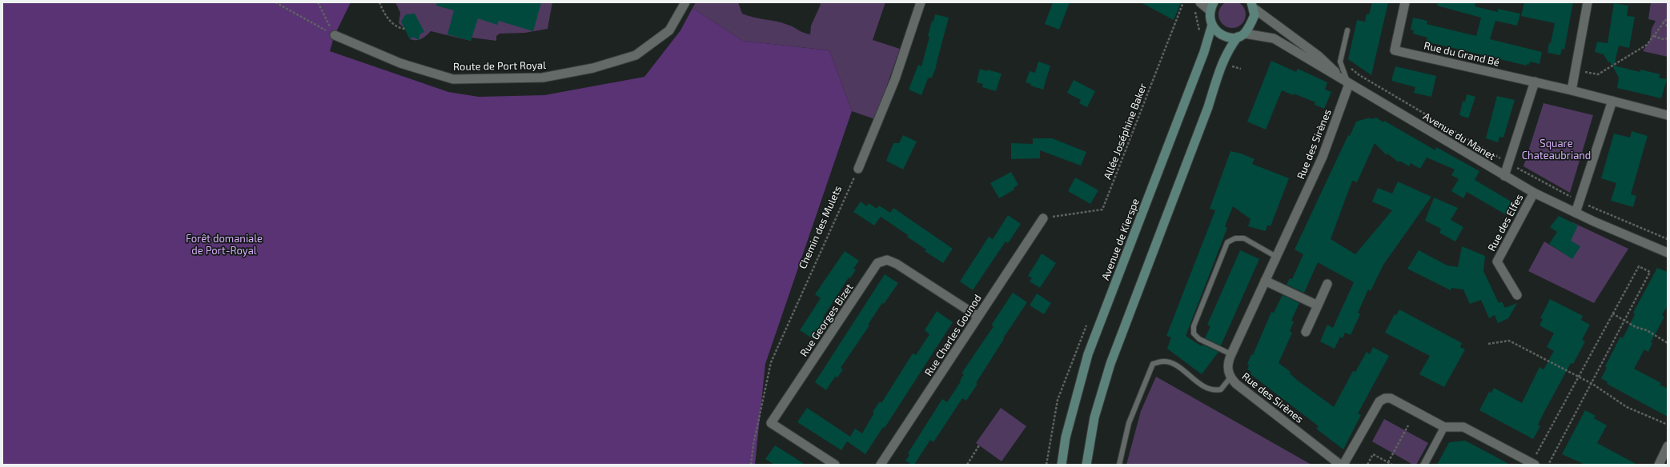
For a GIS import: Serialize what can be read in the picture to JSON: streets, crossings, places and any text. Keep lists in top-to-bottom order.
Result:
{
  "streets": {
    "main road": ["Avenue de Kierspe"],
    "street": [
      "Rue du Grand Bé",
      "Route de Port Royal",
      "Avenue du Manet",
      "Rue des Sirènes",
      "Rue des Elfes",
      "Rue Georges Bizet",
      "Rue Charles Gounod"
    ],
    "path": ["Allée Joséphine Baker", "Chemin des Mulets"]
  },
  "crossings": [
    ["Allée Joséphine Baker", "Rue Charles Gounod"],
    ["Avenue du Manet", "Rue des Sirènes"],
    ["Avenue du Manet", "Rue des Elfes"],
    ["Rue Georges Bizet", "Rue Charles Gounod"]
  ],
  "parks": ["Square Chateaubriand", "Forêt domaniale de Port-Royal"]
}
